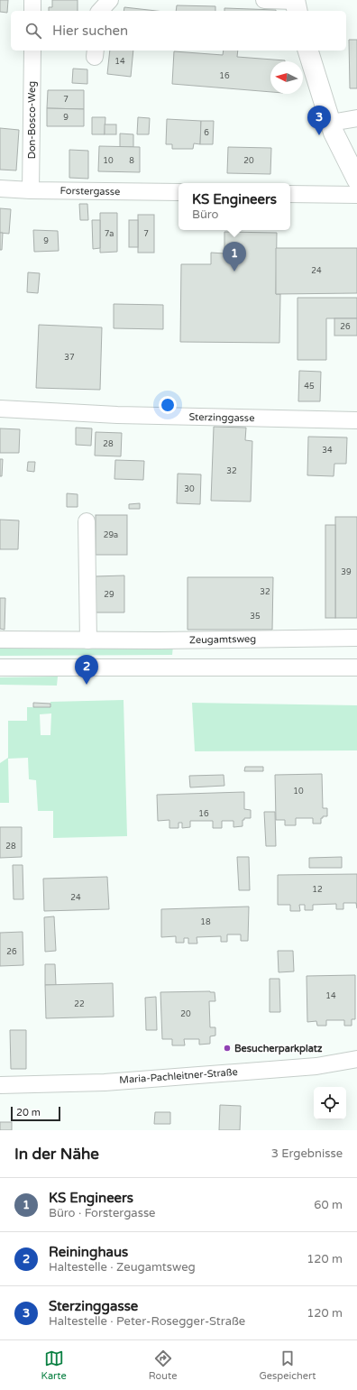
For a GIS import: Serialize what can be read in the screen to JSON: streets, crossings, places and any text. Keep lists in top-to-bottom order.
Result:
{
  "streets": {
    "street": [
      "Don-Bosco-Weg",
      "Forstergasse",
      "Sterzinggasse",
      "Zeugamtsweg",
      "Maria-Pachleitner-Straße"
    ]
  },
  "crossings": [
    ["Don-Bosco-Weg", "Forstergasse"]
  ],
  "places": ["Besucherparkplatz"],
  "house_numbers": [
    "14",
    "16",
    "7",
    "9",
    "6",
    "10",
    "8",
    "20",
    "7a",
    "7",
    "9",
    "24",
    "26",
    "37",
    "45",
    "28",
    "34",
    "32",
    "30",
    "29a",
    "39",
    "32",
    "29",
    "35",
    "10",
    "16",
    "28",
    "12",
    "24",
    "18",
    "26",
    "14",
    "22",
    "20"
  ],
  "scale_bar": "20 m",
  "north": "left",
  "page": {
    "search": "Hier suchen",
    "pins": ["3", "1", "2"],
    "popup": ["KS Engineers", "Büro"],
    "scale": "20 m",
    "heading": ["In der Nähe", "3 Ergebnisse"],
    "list": [
      {
        "mark": "1",
        "name": "KS Engineers",
        "note": "Büro · Forstergasse",
        "value": "60 m"
      },
      {
        "mark": "2",
        "name": "Reininghaus",
        "note": "Haltestelle · Zeugamtsweg",
        "value": "120 m"
      },
      {
        "mark": "3",
        "name": "Sterzinggasse",
        "note": "Haltestelle · Peter-Rosegger-Straße",
        "value": "120 m"
      }
    ],
    "nav": ["Karte", "Route", "Gespeichert"]
  }
}
